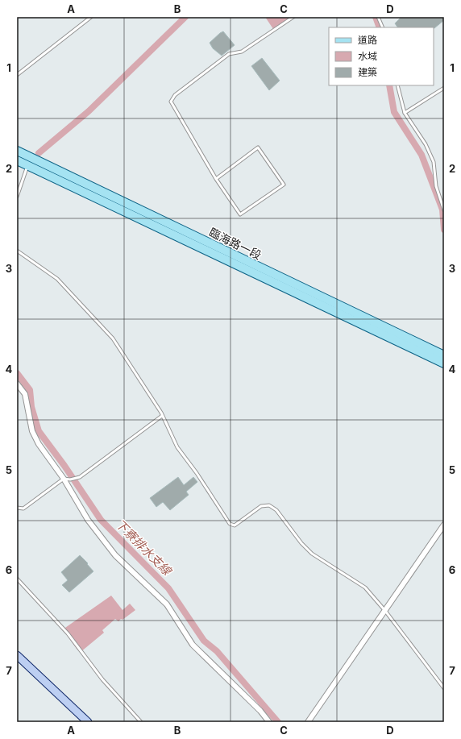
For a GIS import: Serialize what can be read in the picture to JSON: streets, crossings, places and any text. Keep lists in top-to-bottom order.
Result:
{
  "streets": {
    "main road": ["臨海路一段"]
  },
  "water": ["下寮排水支線"],
  "legend": ["道路", "水域", "建築"],
  "grid": {
    "columns": [
      "A",
      "B",
      "C",
      "D"
    ],
    "rows": [
      "1",
      "2",
      "3",
      "4",
      "5",
      "6",
      "7"
    ]
  }
}
